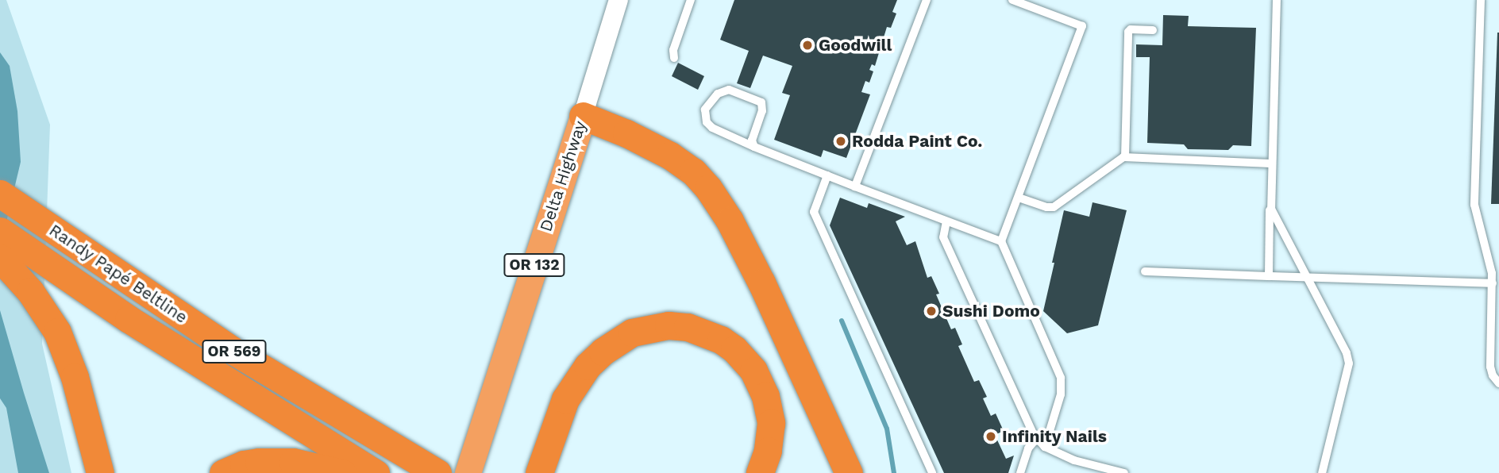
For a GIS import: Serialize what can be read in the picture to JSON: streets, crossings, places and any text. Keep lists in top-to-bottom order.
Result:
{
  "streets": {
    "highway": [
      "Delta Highway",
      "OR 132",
      "Randy Papé Beltline",
      "OR 569"
    ]
  },
  "places": [
    "Goodwill",
    "Rodda Paint Co.",
    "Sushi Domo",
    "Infinity Nails"
  ]
}
